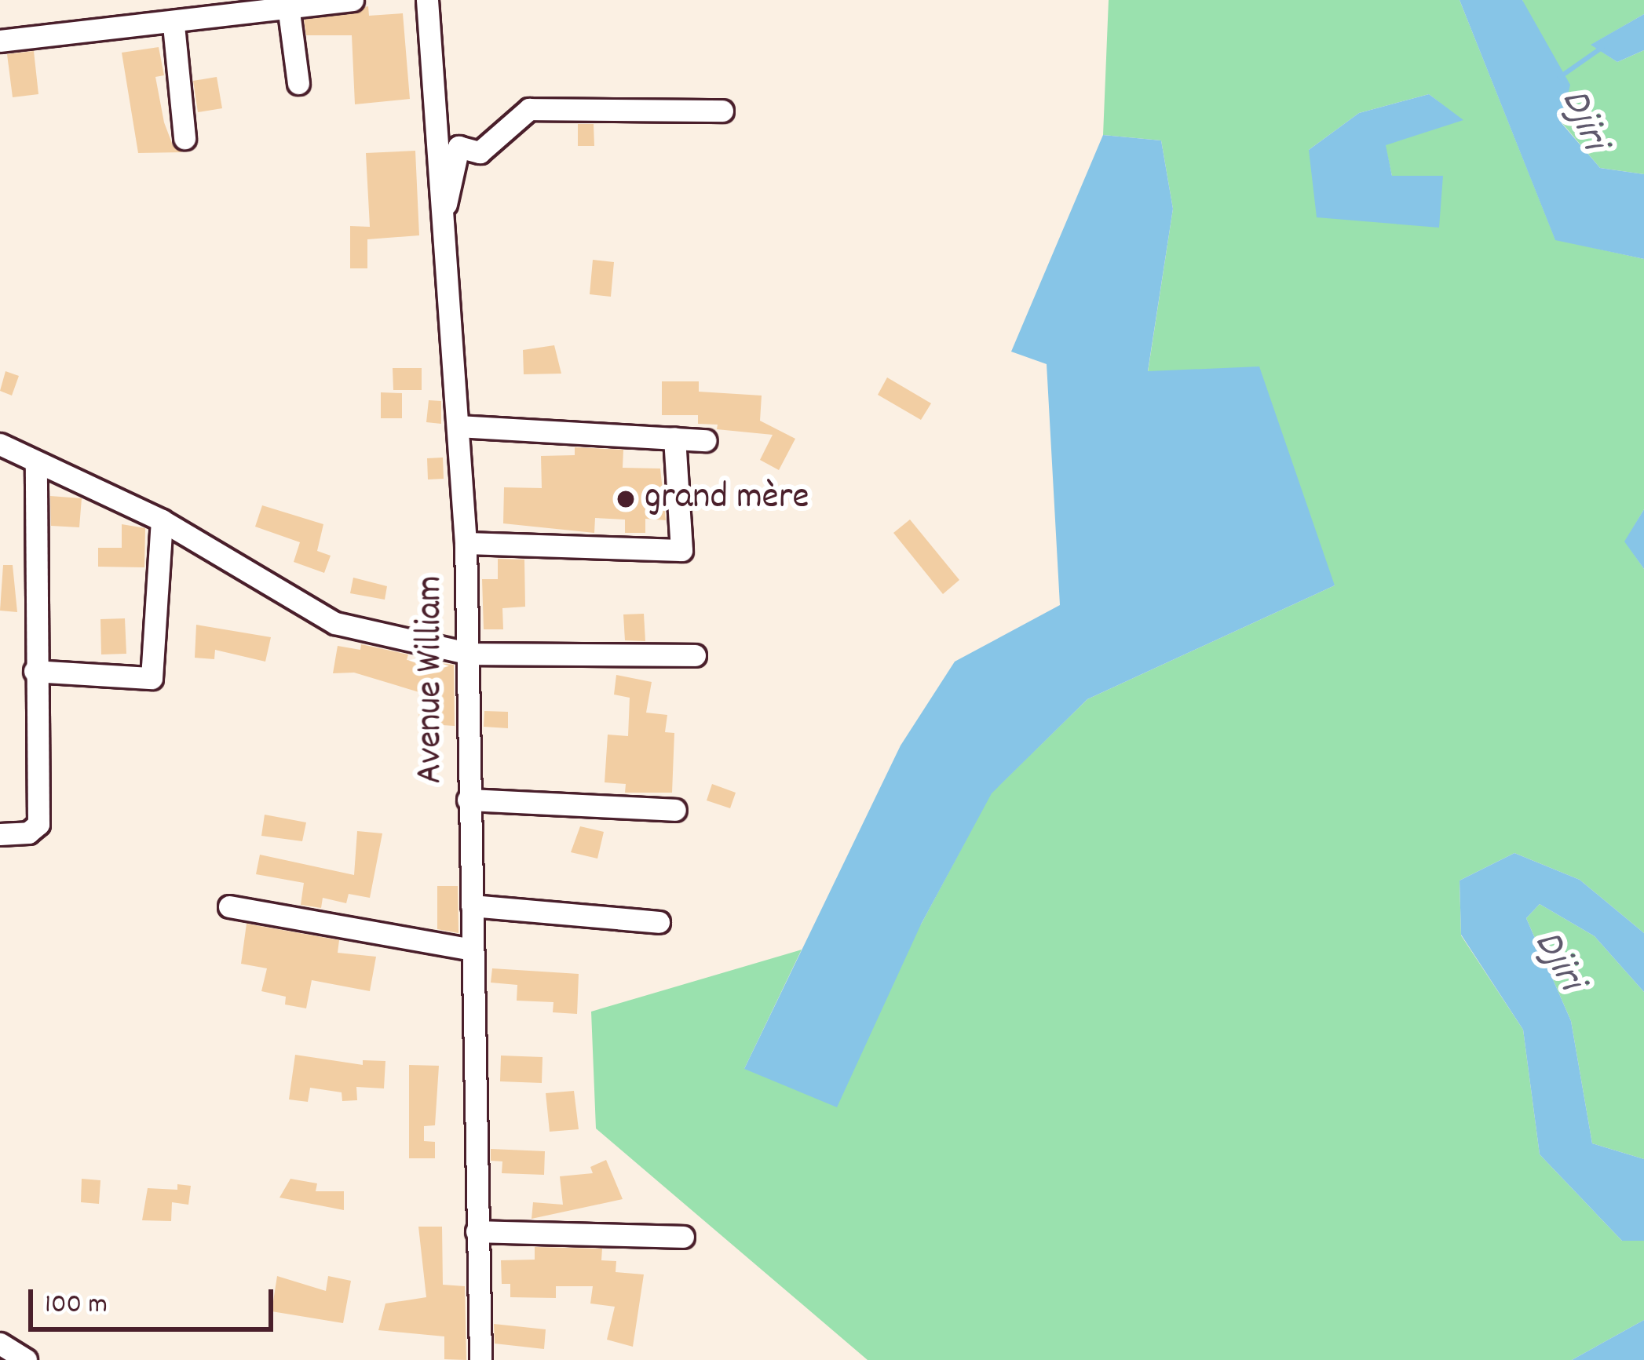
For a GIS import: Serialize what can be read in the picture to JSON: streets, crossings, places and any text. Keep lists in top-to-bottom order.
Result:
{
  "streets": {
    "street": ["Avenue William"]
  },
  "water": ["Djiri"],
  "places": ["grand mère"],
  "scale_bar": "100 m"
}
